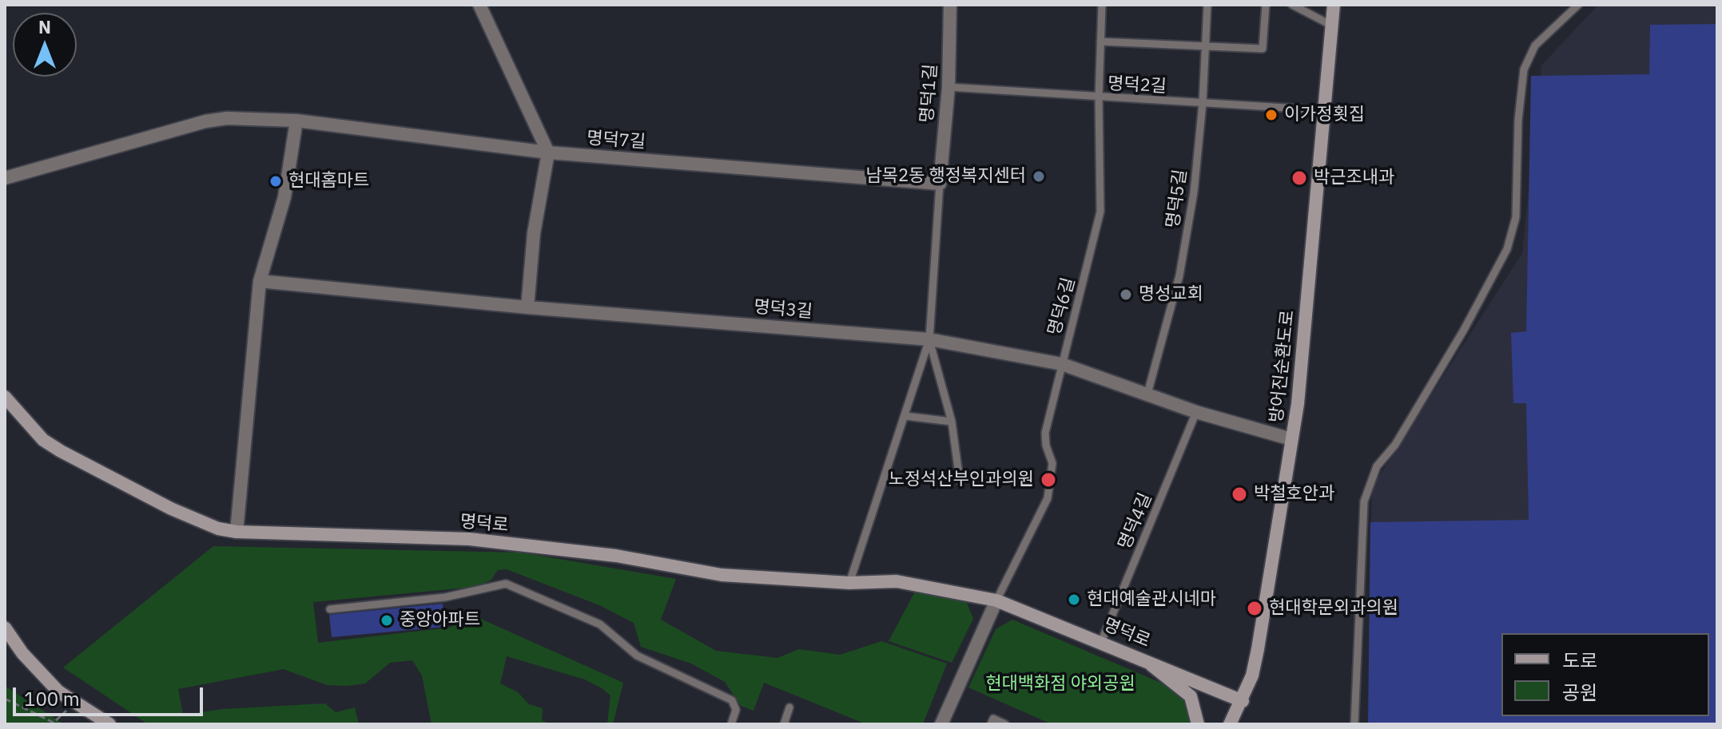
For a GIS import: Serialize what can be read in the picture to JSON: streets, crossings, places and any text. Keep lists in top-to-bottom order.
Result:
{
  "streets": {
    "street": [
      "명덕1길",
      "명덕7길",
      "명덕3길",
      "방어진순환도로",
      "명덕로"
    ],
    "lane": [
      "명덕2길",
      "명덕5길",
      "명덕6길",
      "명덕4길"
    ]
  },
  "crossings": [
    ["명덕2길", "명덕1길"],
    ["명덕2길", "명덕5길"],
    ["명덕2길", "명덕6길"],
    ["명덕2길", "방어진순환도로"],
    ["명덕1길", "명덕7길"],
    ["명덕5길", "명덕3길"],
    ["명덕6길", "명덕3길"],
    ["명덕6길", "명덕로"],
    ["명덕3길", "방어진순환도로"],
    ["명덕3길", "명덕4길"],
    ["방어진순환도로", "명덕로"],
    ["명덕4길", "명덕로"]
  ],
  "parks": ["현대백화점 야외공원"],
  "places": [
    "이가정횟집",
    "남목2동 행정복지센터",
    "박근조내과",
    "현대홈마트",
    "명성교회",
    "노정석산부인과의원",
    "박철호안과",
    "현대예술관시네마",
    "현대학문외과의원",
    "중앙아파트"
  ],
  "legend": ["도로", "공원"],
  "scale_bar": "100 m",
  "north": "top"
}
